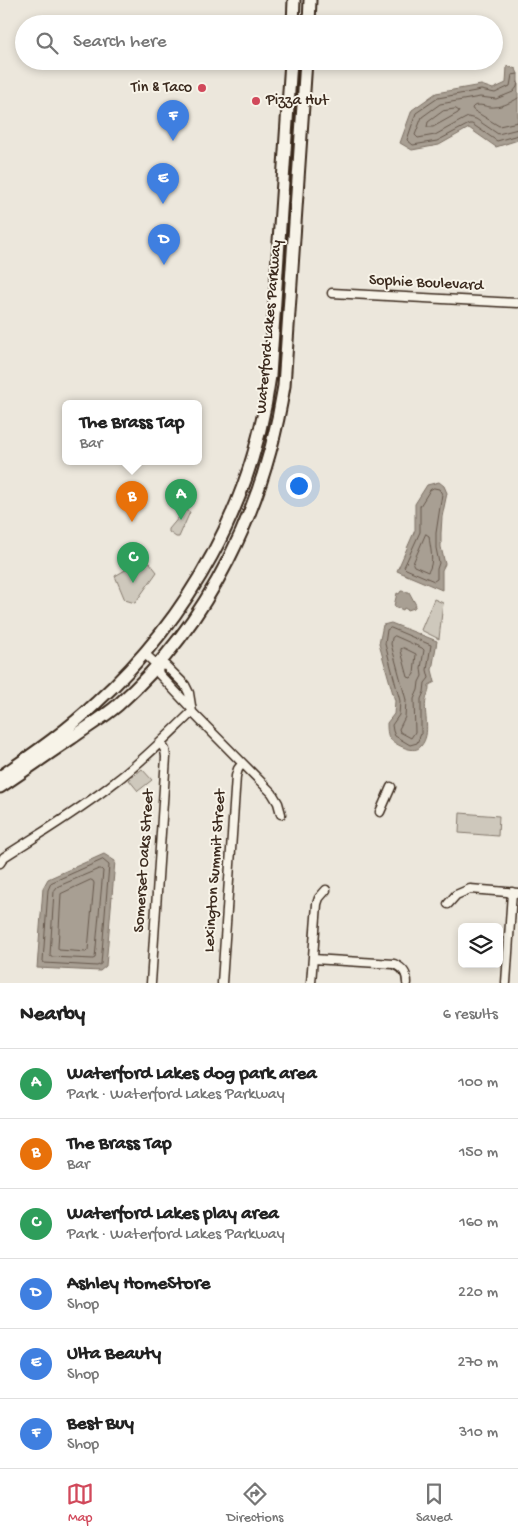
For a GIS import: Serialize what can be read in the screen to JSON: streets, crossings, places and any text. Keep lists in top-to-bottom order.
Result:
{
  "streets": {
    "street": [
      "Sophie Boulevard",
      "Waterford Lakes Parkway",
      "Somerset Oaks Street",
      "Lexington Summit Street"
    ]
  },
  "places": ["Tin & Taco", "Pizza Hut"],
  "page": {
    "search": "Search here",
    "pins": [
      "F",
      "E",
      "D",
      "A",
      "B",
      "C"
    ],
    "popup": ["The Brass Tap", "Bar"],
    "heading": ["Nearby", "6 results"],
    "list": [
      {
        "mark": "A",
        "name": "Waterford Lakes dog park area",
        "note": "Park · Waterford Lakes Parkway",
        "value": "100 m"
      },
      {
        "mark": "B",
        "name": "The Brass Tap",
        "note": "Bar",
        "value": "150 m"
      },
      {
        "mark": "C",
        "name": "Waterford Lakes play area",
        "note": "Park · Waterford Lakes Parkway",
        "value": "160 m"
      },
      {
        "mark": "D",
        "name": "Ashley HomeStore",
        "note": "Shop",
        "value": "220 m"
      },
      {
        "mark": "E",
        "name": "Ulta Beauty",
        "note": "Shop",
        "value": "270 m"
      },
      {
        "mark": "F",
        "name": "Best Buy",
        "note": "Shop",
        "value": "310 m"
      }
    ],
    "nav": ["Map", "Directions", "Saved"]
  }
}
